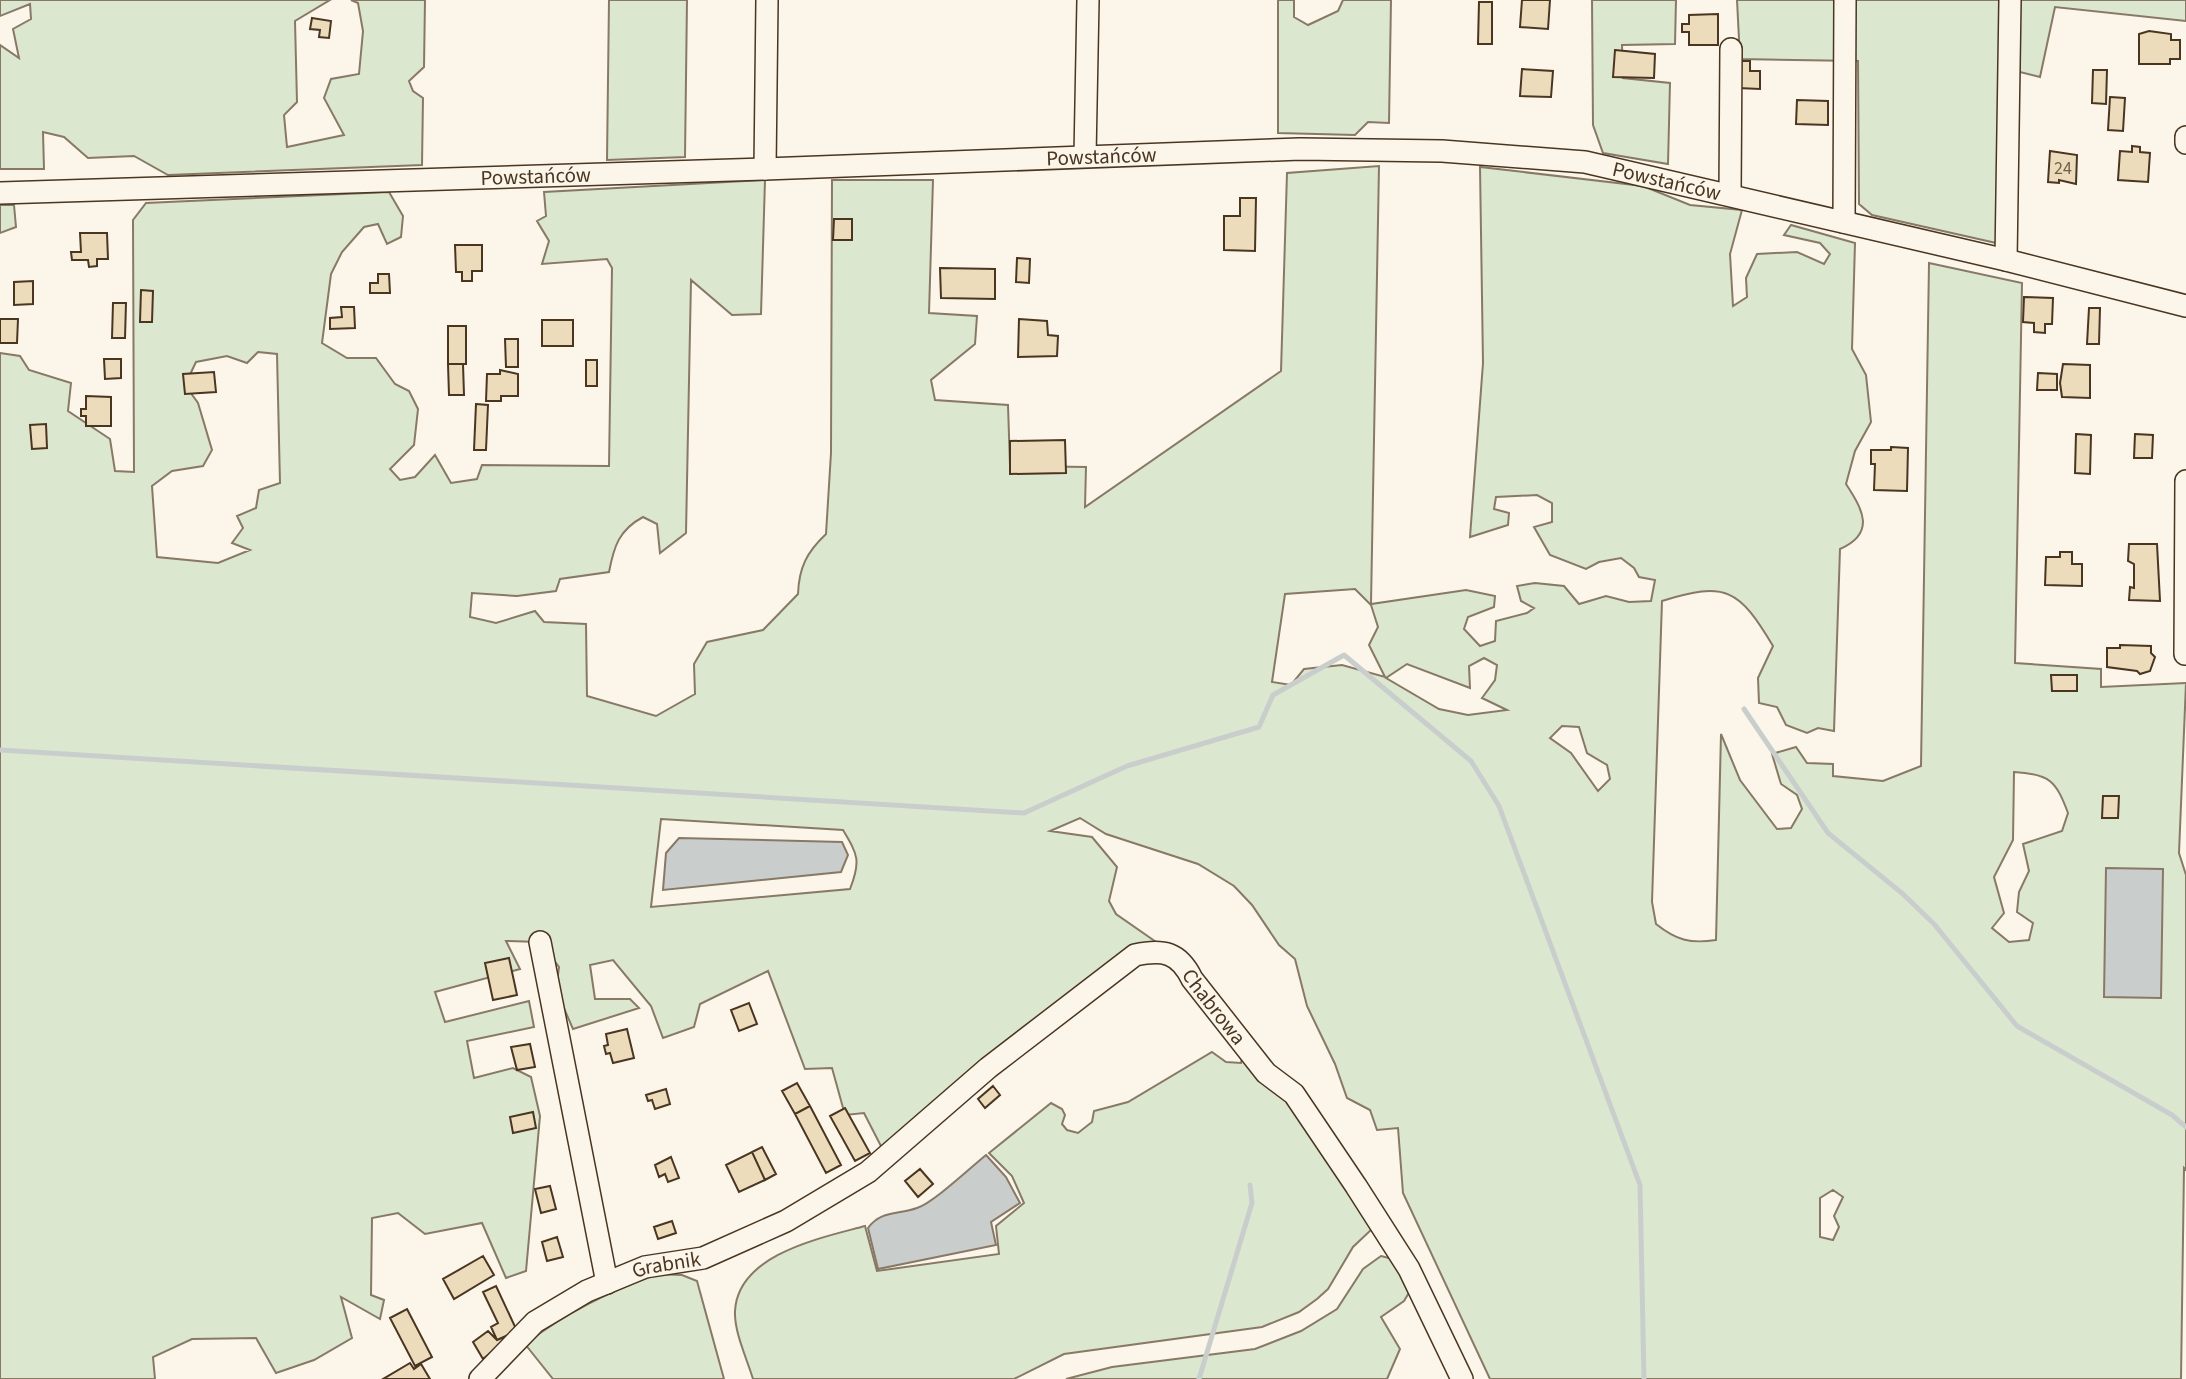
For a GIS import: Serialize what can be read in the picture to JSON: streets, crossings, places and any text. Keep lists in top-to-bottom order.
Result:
{
  "streets": {
    "street": ["Powstańców", "Chabrowa", "Grabnik"]
  },
  "crossings": [
    ["Chabrowa", "Grabnik"]
  ],
  "house_numbers": ["24"]
}
